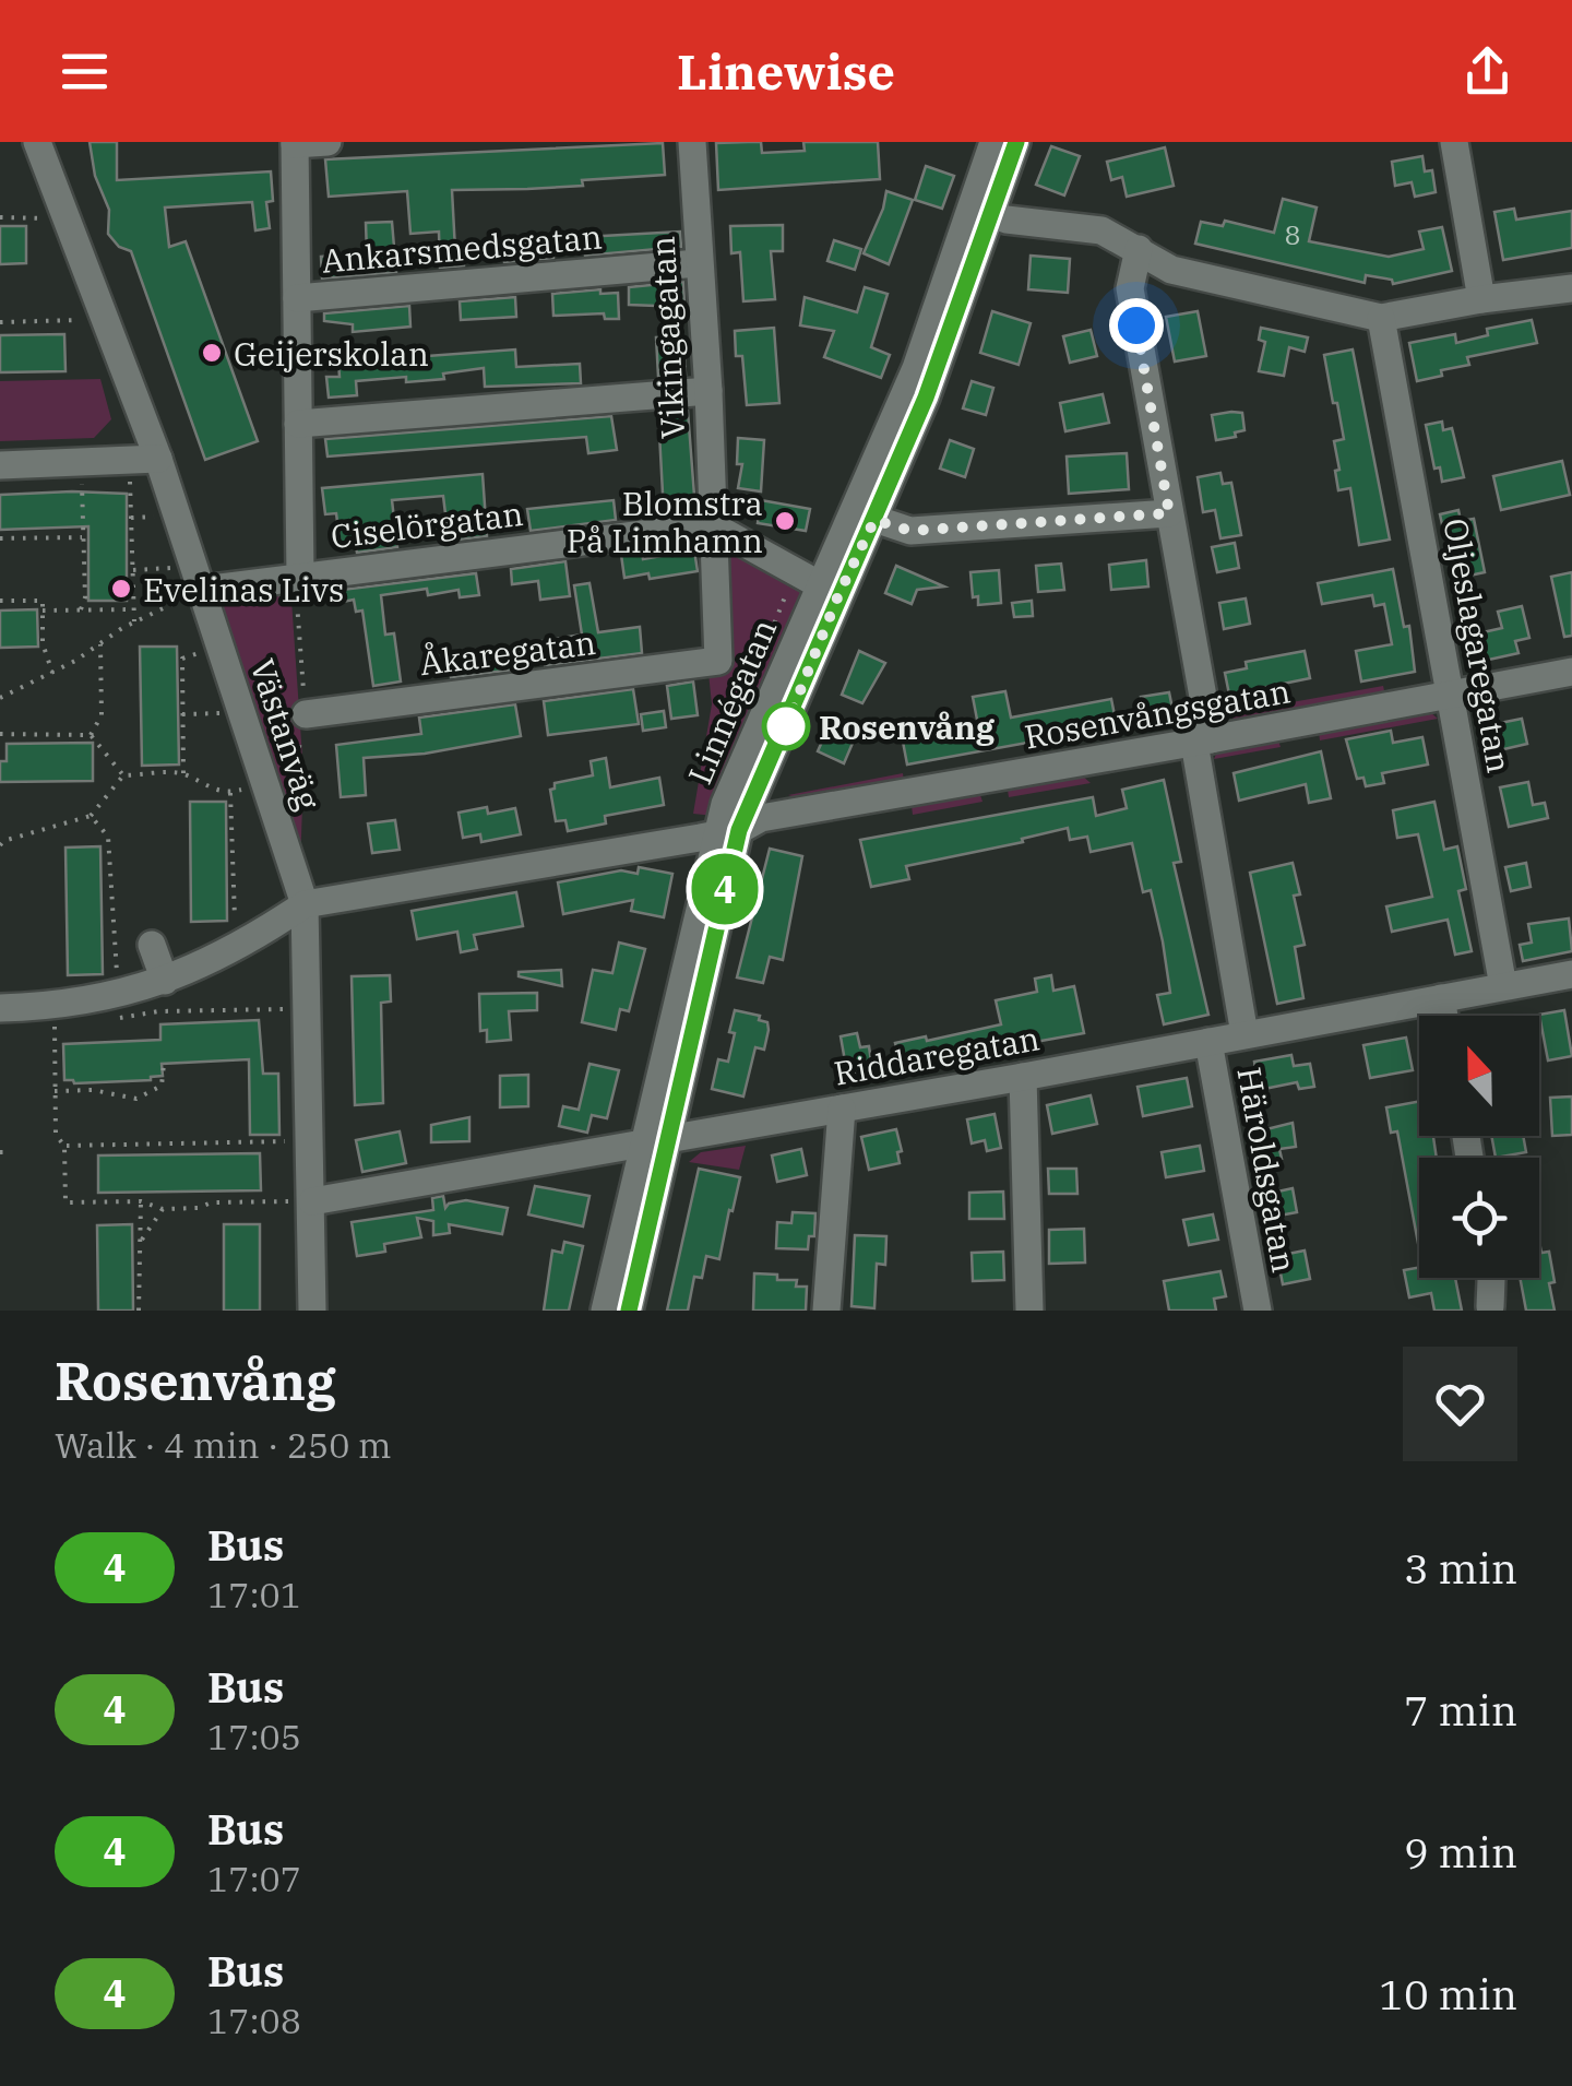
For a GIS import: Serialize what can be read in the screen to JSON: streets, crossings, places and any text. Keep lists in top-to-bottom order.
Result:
{
  "streets": {
    "street": [
      "Ankarsmedsgatan",
      "Vikingagatan",
      "Ciselörgatan",
      "Oljeslagaregatan",
      "Åkaregatan",
      "Linnégatan",
      "Rosenvångsgatan",
      "Västanväg",
      "Riddaregatan",
      "Häroldsgatan"
    ]
  },
  "crossings": [
    ["Ankarsmedsgatan", "Vikingagatan"],
    ["Vikingagatan", "Ciselörgatan"],
    ["Vikingagatan", "Åkaregatan"],
    ["Ciselörgatan", "Västanväg"],
    ["Oljeslagaregatan", "Rosenvångsgatan"],
    ["Oljeslagaregatan", "Riddaregatan"],
    ["Linnégatan", "Rosenvångsgatan"],
    ["Linnégatan", "Riddaregatan"],
    ["Rosenvångsgatan", "Västanväg"],
    ["Västanväg", "Riddaregatan"],
    ["Riddaregatan", "Häroldsgatan"]
  ],
  "places": [
    "Geijerskolan",
    "Blomstra På Limhamn",
    "Evelinas Livs",
    "Rosenvång"
  ],
  "lines": ["bus line 4"],
  "house_numbers": ["8"],
  "north": "top",
  "page": {
    "header": "Linewise",
    "on_map": "4",
    "heading": ["Rosenvång", "Walk · 4 min · 250 m"],
    "list": [
      {
        "mark": "4",
        "name": "Bus",
        "note": "17:01",
        "value": "3 min"
      },
      {
        "mark": "4",
        "name": "Bus",
        "note": "17:05",
        "value": "7 min"
      },
      {
        "mark": "4",
        "name": "Bus",
        "note": "17:07",
        "value": "9 min"
      },
      {
        "mark": "4",
        "name": "Bus",
        "note": "17:08",
        "value": "10 min"
      }
    ]
  }
}
